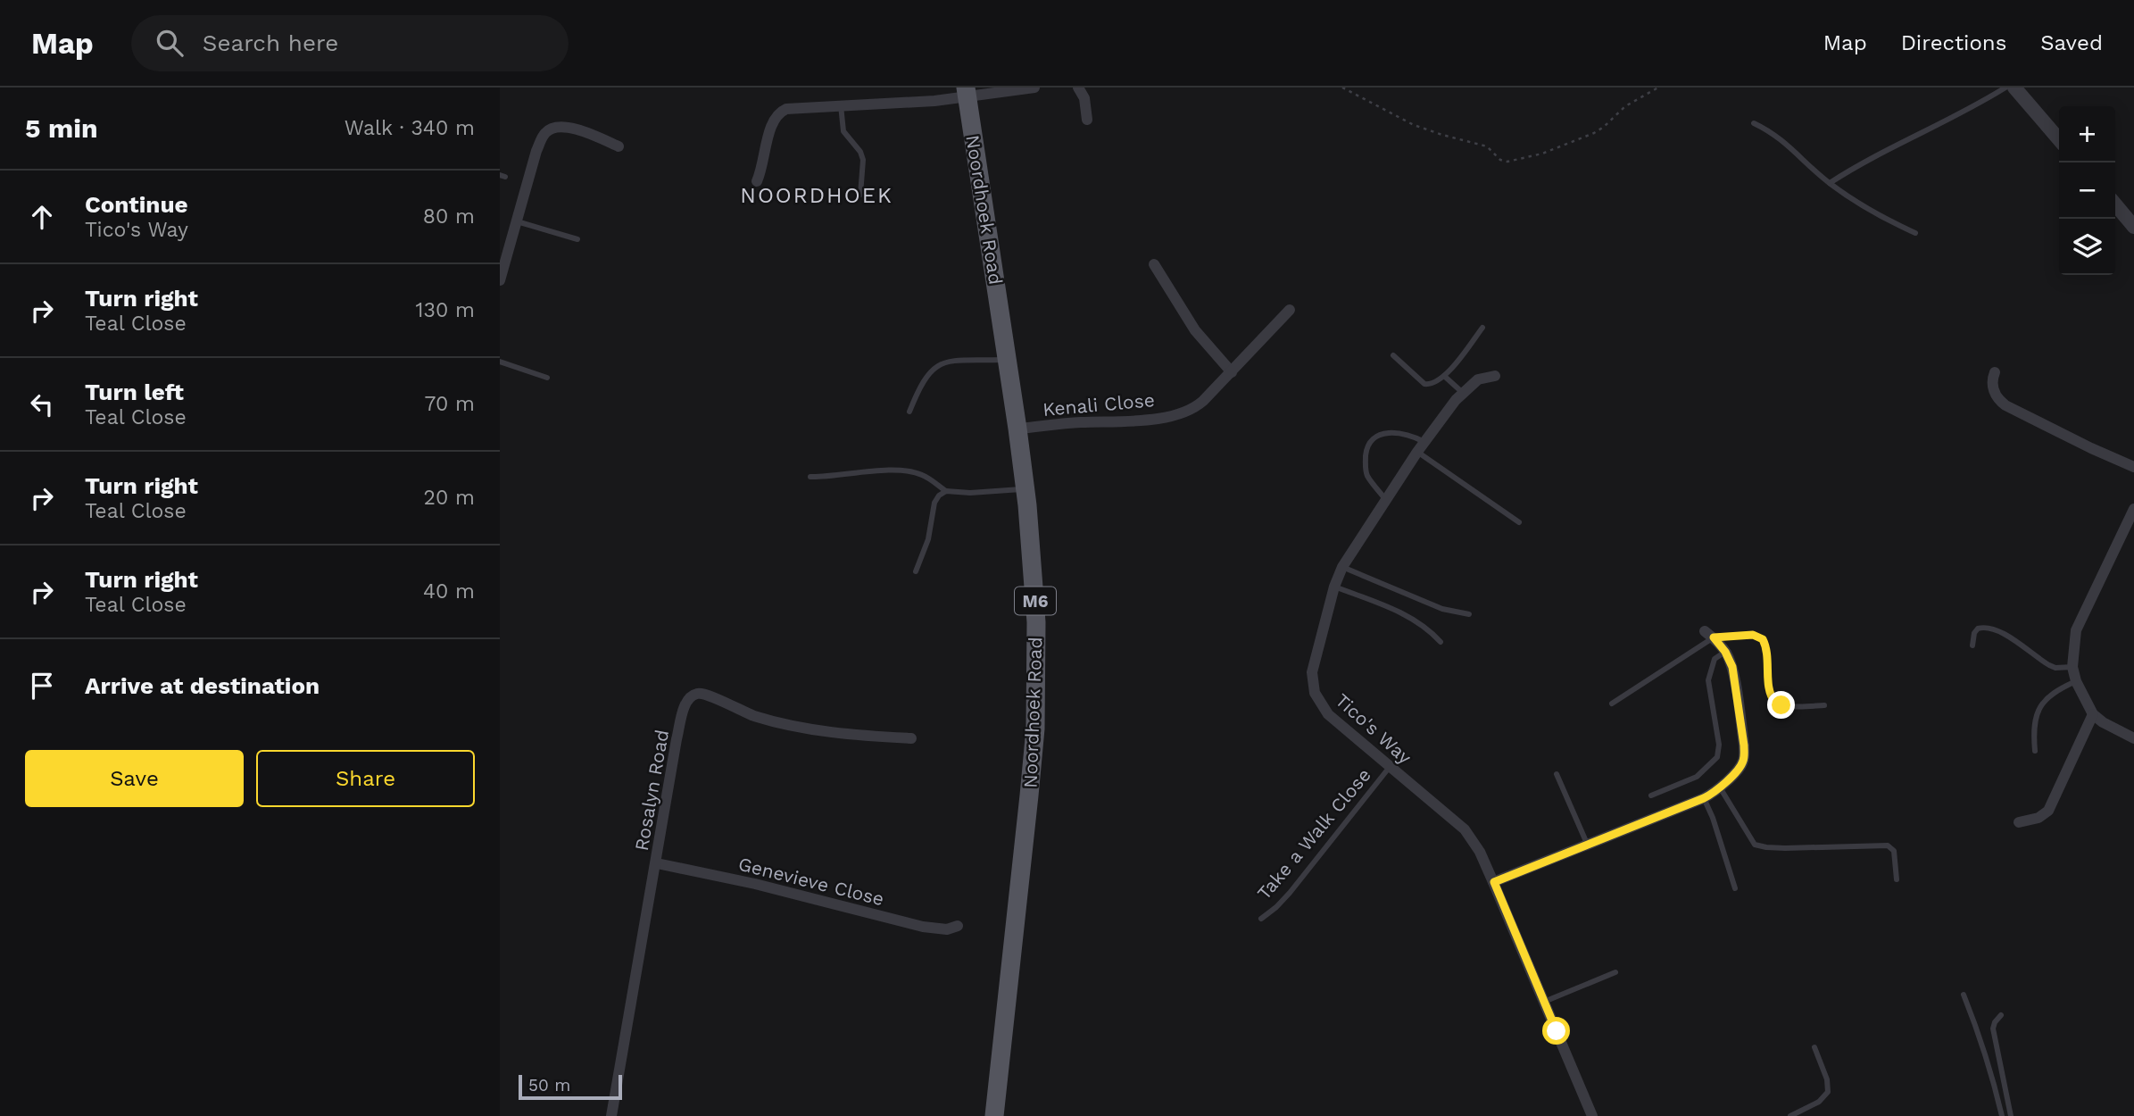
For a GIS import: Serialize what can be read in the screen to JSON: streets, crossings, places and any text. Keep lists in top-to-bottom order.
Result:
{
  "streets": {
    "main road": ["Noordhoek Road", "M6"],
    "street": [
      "Kenali Close",
      "Tico's Way",
      "Rosalyn Road",
      "Genevieve Close"
    ],
    "lane": ["Take a Walk Close"]
  },
  "crossings": [
    ["Noordhoek Road", "Kenali Close"],
    ["Tico's Way", "Take a Walk Close"],
    ["Rosalyn Road", "Genevieve Close"]
  ],
  "districts": ["NOORDHOEK"],
  "scale_bar": "50 m",
  "page": {
    "header": "Map",
    "search": "Search here",
    "nav": ["Map", "Directions", "Saved"],
    "heading": ["5 min", "Walk · 340 m"],
    "map_buttons": ["+", "−"],
    "list": [
      ["Continue", "Tico's Way", "80 m"],
      ["Turn right", "Teal Close", "130 m"],
      ["Turn left", "Teal Close", "70 m"],
      ["Turn right", "Teal Close", "20 m"],
      ["Turn right", "Teal Close", "40 m"],
      "Arrive at destination"
    ],
    "buttons": ["Save", "Share"],
    "scale": "50 m"
  }
}
